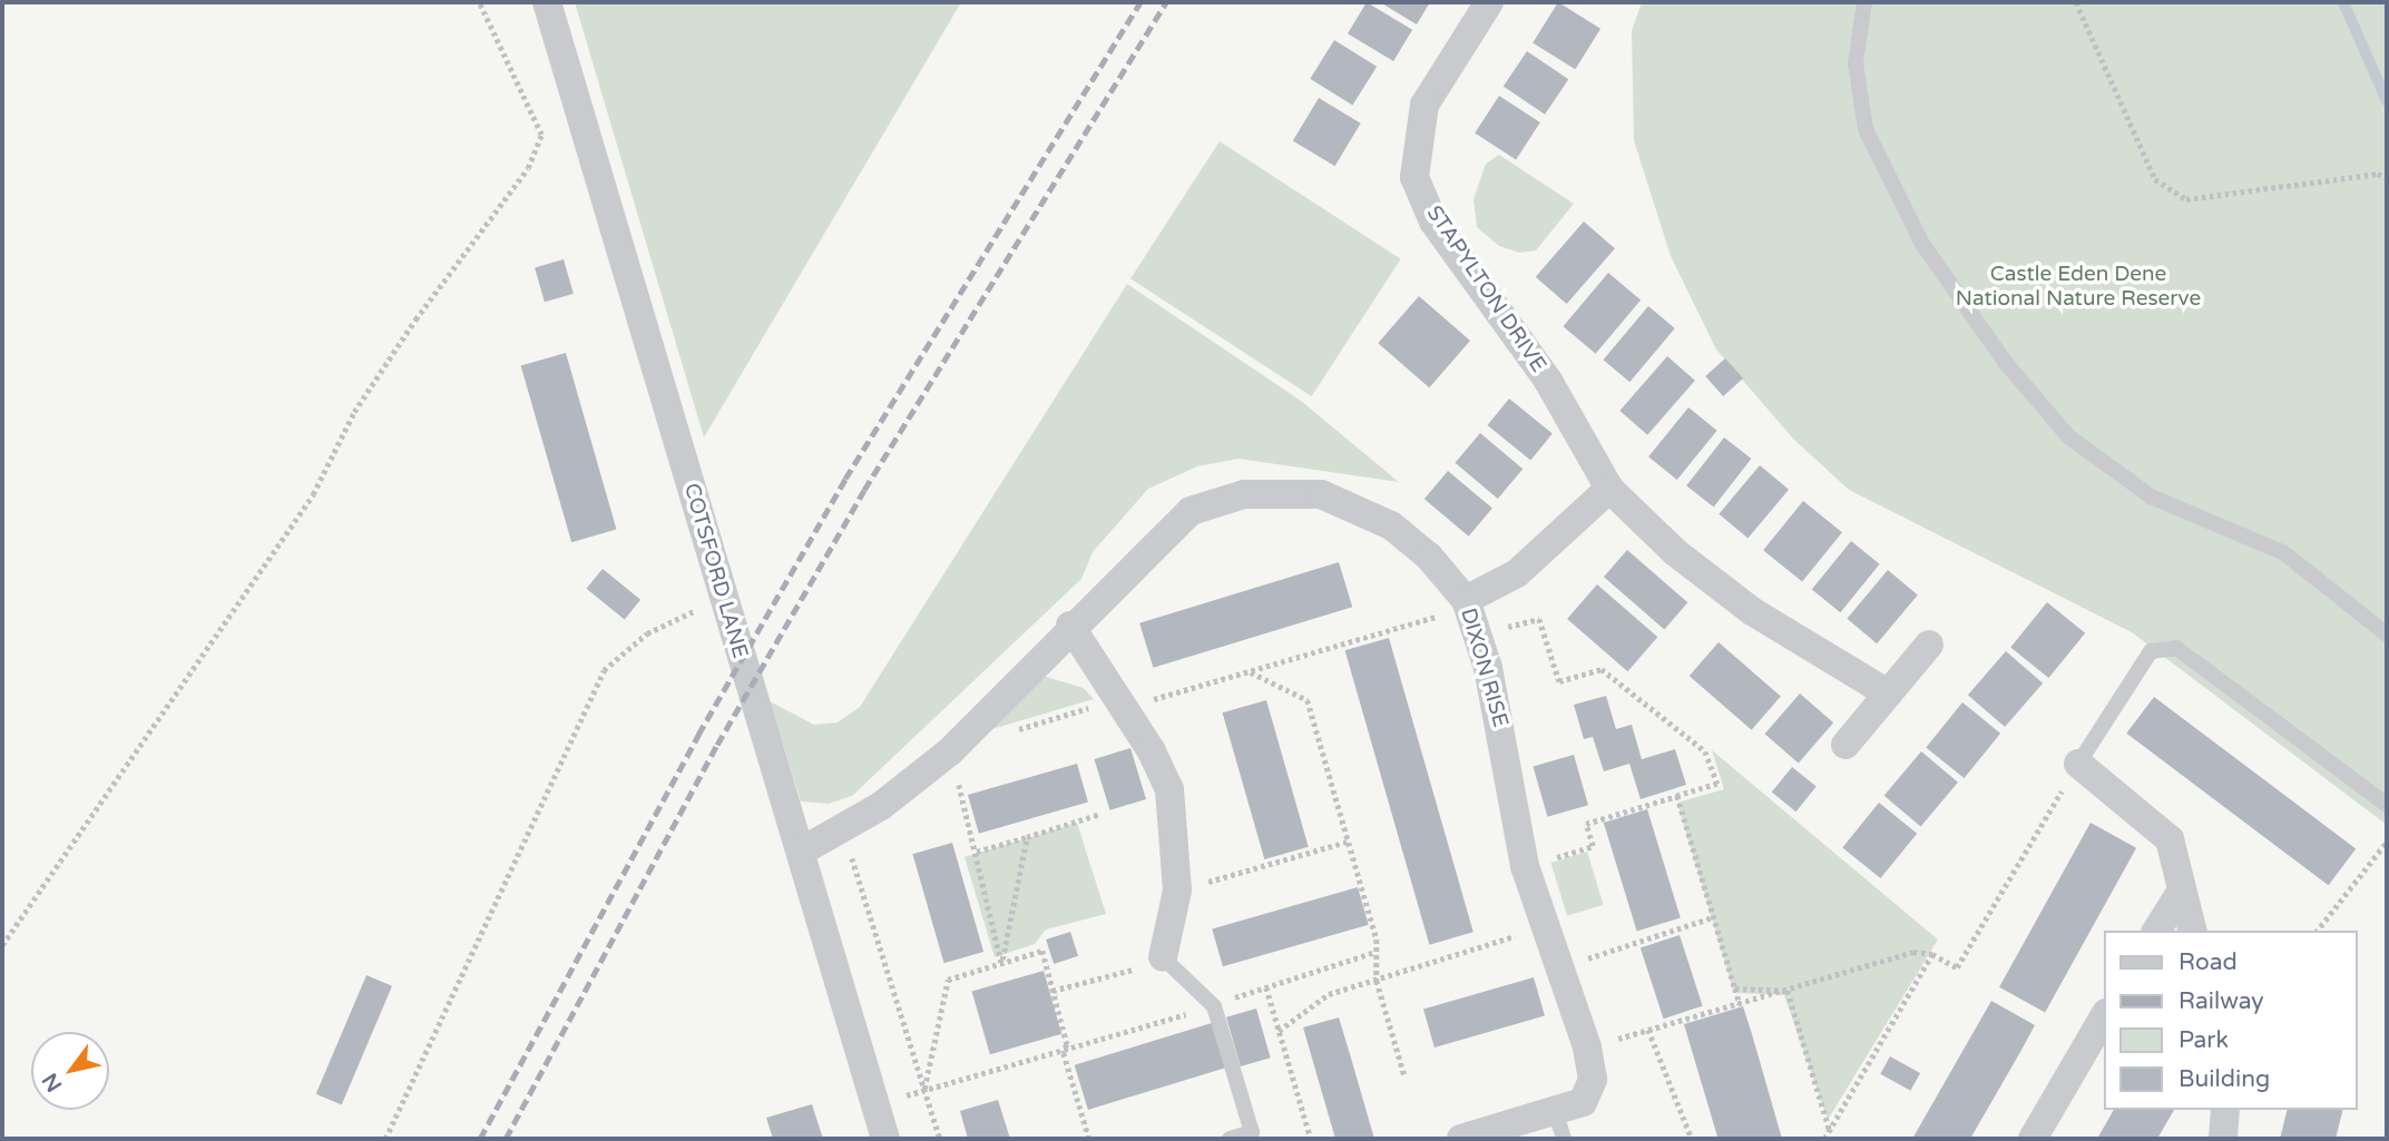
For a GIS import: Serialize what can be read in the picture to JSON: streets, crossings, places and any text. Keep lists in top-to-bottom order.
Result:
{
  "streets": {
    "street": ["STAPYLTON DRIVE", "COTSFORD LANE", "DIXON RISE"]
  },
  "crossings": [
    ["COTSFORD LANE", "DIXON RISE"]
  ],
  "parks": ["Castle Eden Dene National Nature Reserve"],
  "legend": [
    "Road",
    "Railway",
    "Park",
    "Building"
  ],
  "north": "bottom left"
}
